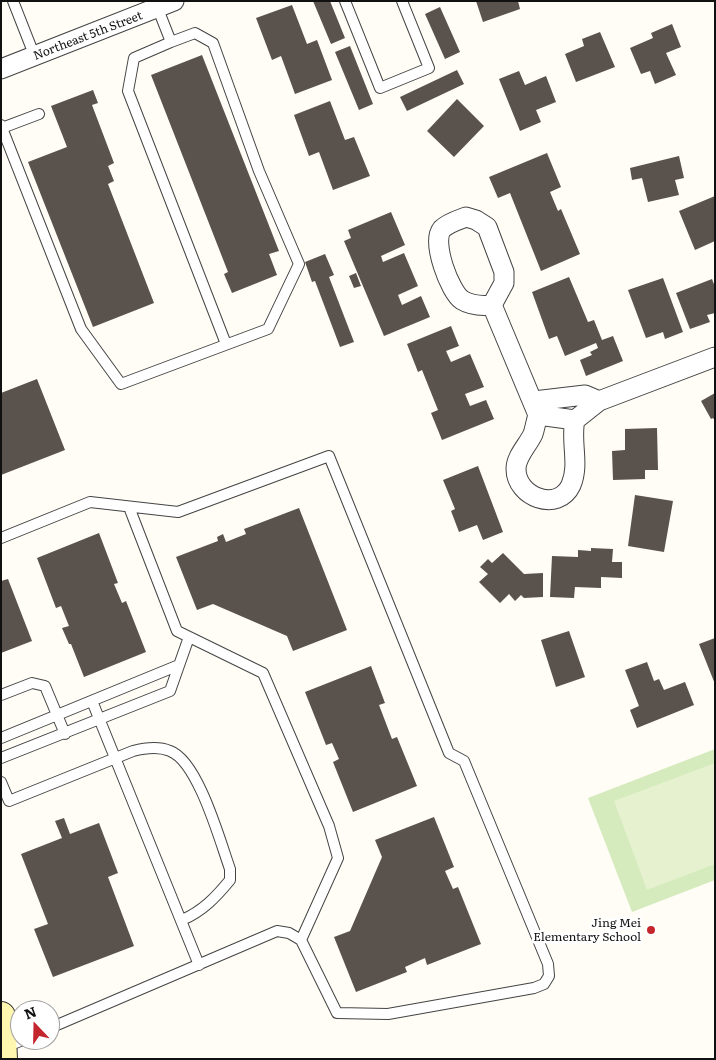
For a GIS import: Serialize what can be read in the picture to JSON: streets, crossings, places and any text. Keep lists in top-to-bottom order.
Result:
{
  "streets": {
    "street": ["Northeast 5th Street"]
  },
  "places": ["Jing Mei Elementary School"],
  "north": "top"
}
